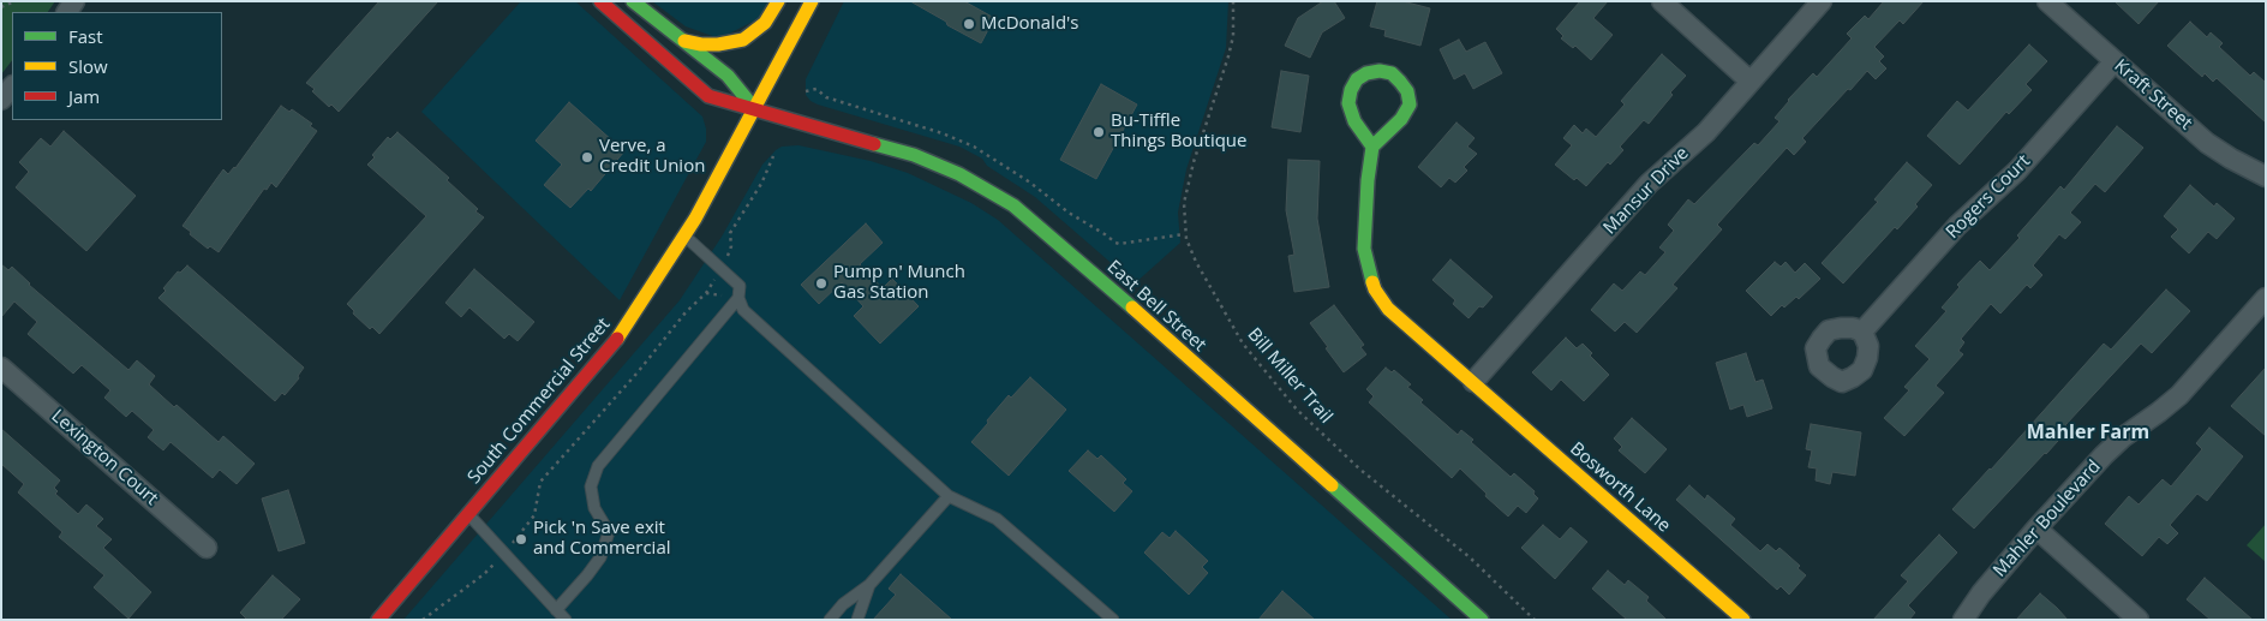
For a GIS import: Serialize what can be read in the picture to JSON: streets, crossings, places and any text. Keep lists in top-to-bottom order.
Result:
{
  "streets": {
    "main road": ["East Bell Street", "South Commercial Street", "Bosworth Lane"],
    "street": [
      "Kraft Street",
      "Mansur Drive",
      "Rogers Court",
      "Lexington Court",
      "Mahler Boulevard"
    ],
    "path": ["Bill Miller Trail"]
  },
  "crossings": [
    ["Kraft Street", "Rogers Court"],
    ["Mansur Drive", "Bosworth Lane"],
    ["East Bell Street", "South Commercial Street"]
  ],
  "districts": ["Mahler Farm"],
  "places": [
    "McDonald's",
    "Bu-Tiffle Things Boutique",
    "Verve, a Credit Union",
    "Pump n' Munch Gas Station",
    "Pick 'n Save exit and Commercial"
  ],
  "legend": ["Fast", "Slow", "Jam"]
}
